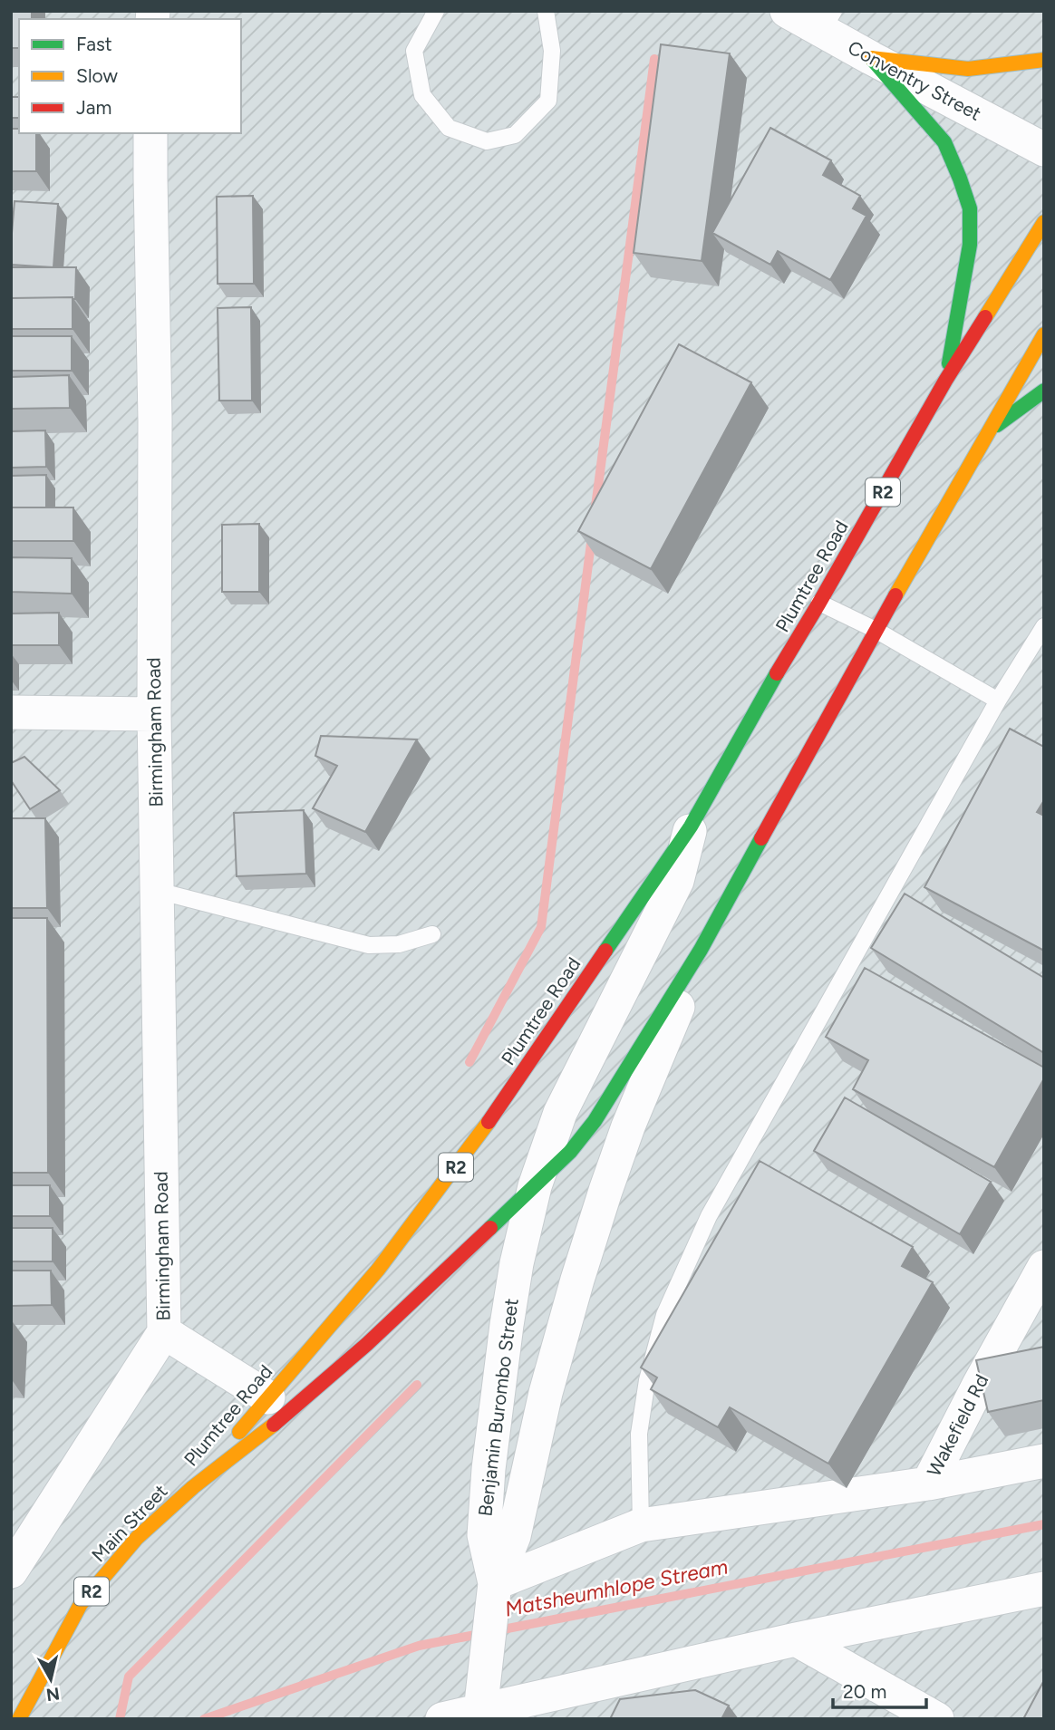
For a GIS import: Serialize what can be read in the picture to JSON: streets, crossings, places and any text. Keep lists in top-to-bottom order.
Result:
{
  "streets": {
    "highway": ["R2", "Plumtree Road", "Main Street"],
    "street": [
      "Conventry Street",
      "Birmingham Road",
      "Benjamin Burombo Street",
      "Wakefield Rd"
    ]
  },
  "crossings": [
    ["Plumtree Road", "Benjamin Burombo Street"],
    ["Plumtree Road", "Main Street"]
  ],
  "water": ["Matsheumhlope Stream"],
  "legend": ["Fast", "Slow", "Jam"],
  "scale_bar": "20 m",
  "north": "bottom"
}
